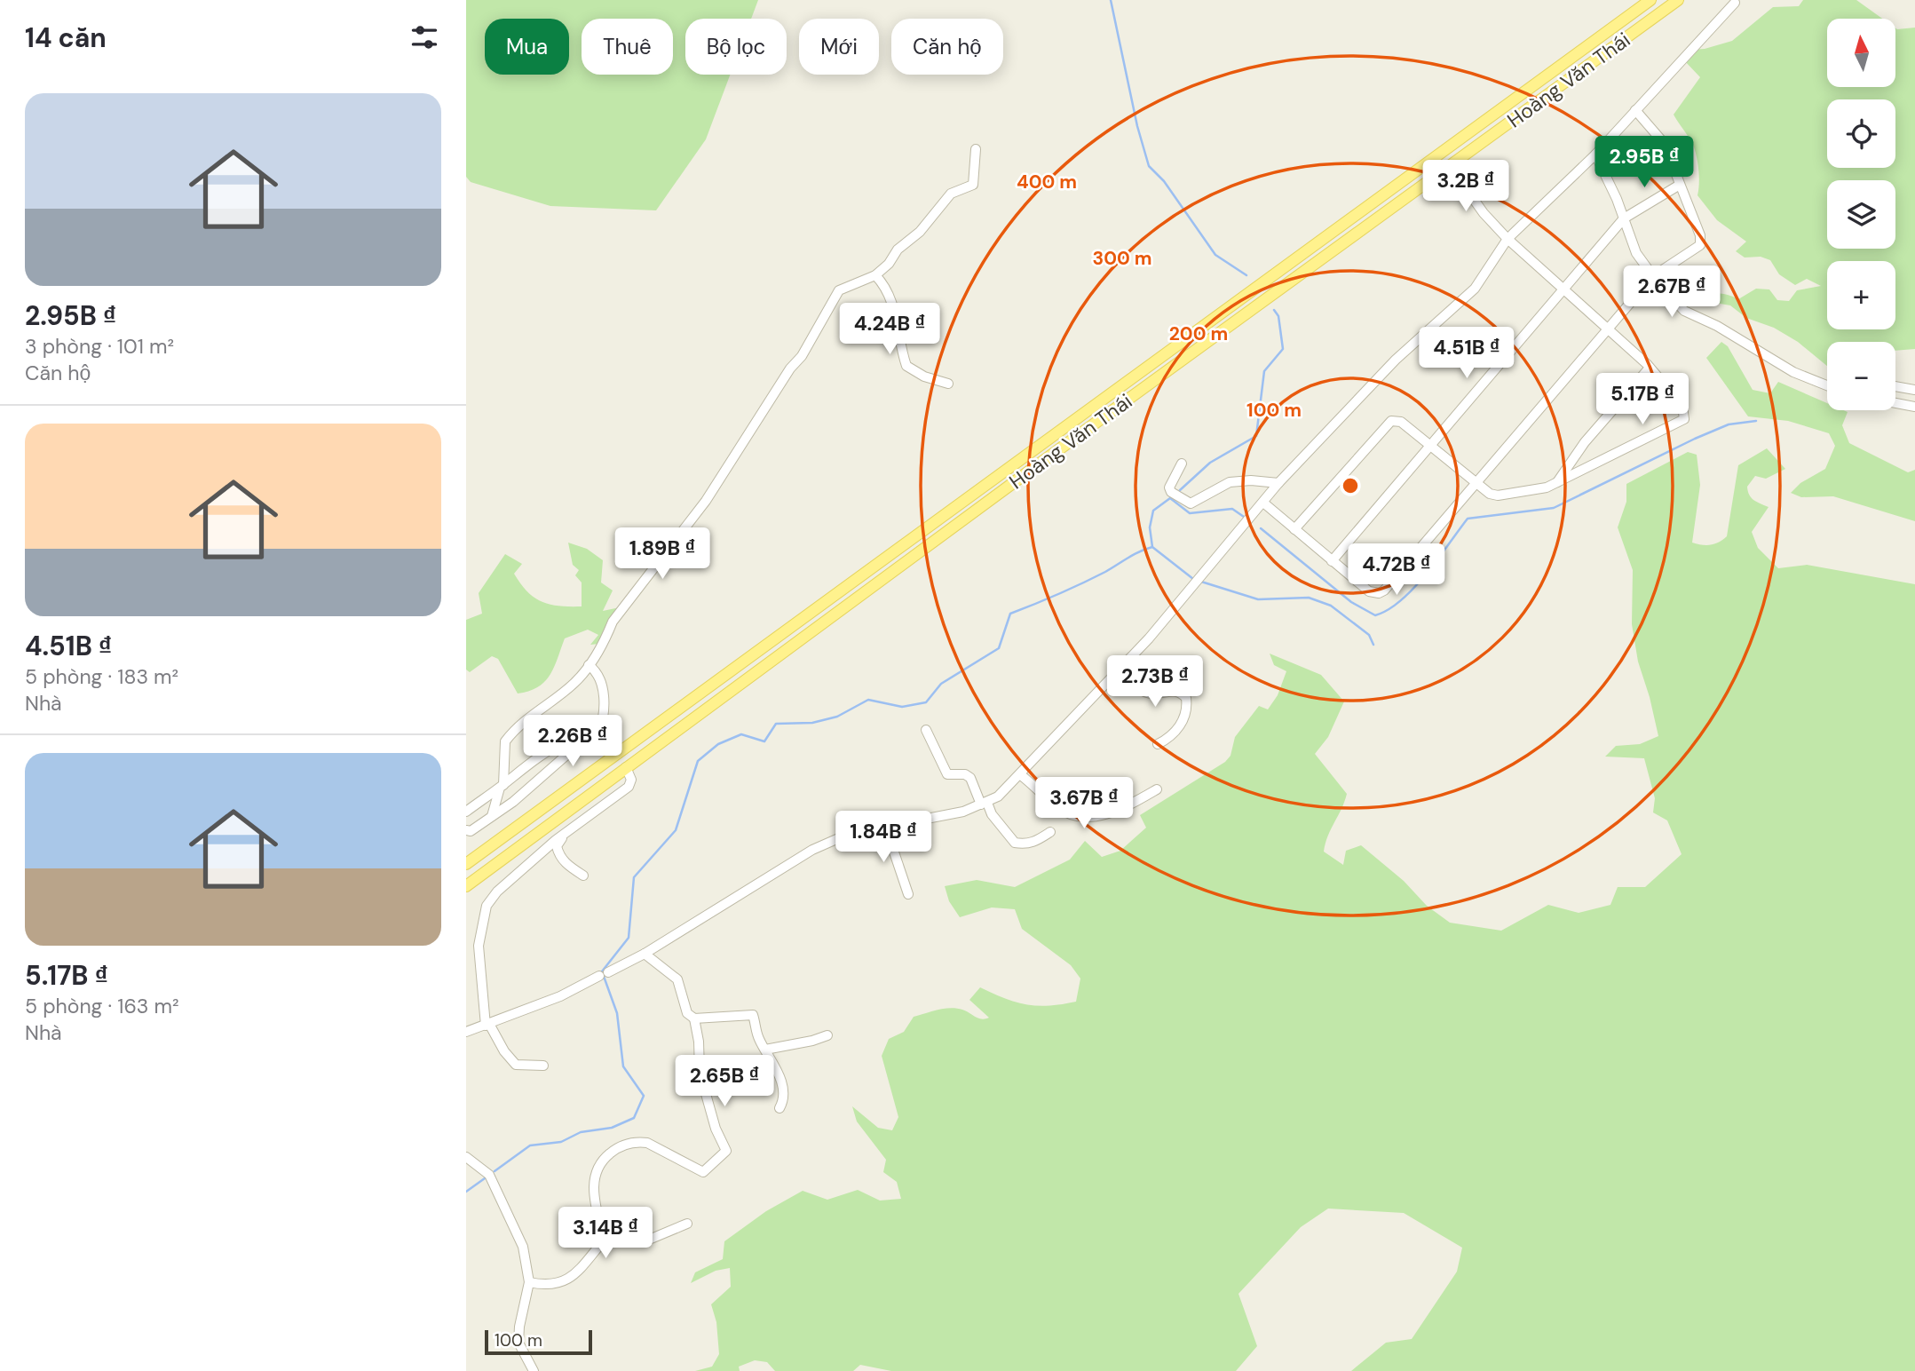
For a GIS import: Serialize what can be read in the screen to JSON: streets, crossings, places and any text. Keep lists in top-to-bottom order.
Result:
{
  "streets": {
    "main road": ["Hoàng Văn Thái"]
  },
  "scale_bar": "100 m",
  "north": "top",
  "page": {
    "heading": "14 căn",
    "map_buttons": ["+", "−"],
    "chip": [
      "Mua",
      "Thuê",
      "Bộ lọc",
      "Mới",
      "Căn hộ"
    ],
    "list": [
      {
        "name": "2.95B ₫",
        "note": "3 phòng · 101 m² · Căn hộ"
      },
      {
        "name": "4.51B ₫",
        "note": "5 phòng · 183 m² · Nhà"
      },
      {
        "name": "5.17B ₫",
        "note": "5 phòng · 163 m² · Nhà"
      }
    ],
    "price": [
      "2.95B ₫",
      "3.2B ₫",
      "2.67B ₫",
      "4.24B ₫",
      "4.51B ₫",
      "5.17B ₫",
      "1.89B ₫",
      "4.72B ₫",
      "2.73B ₫",
      "2.26B ₫",
      "3.67B ₫",
      "1.84B ₫",
      "2.65B ₫",
      "3.14B ₫"
    ],
    "scale": "100 m"
  },
  "rings": [
    "400 m",
    "300 m",
    "200 m",
    "100 m"
  ]
}
